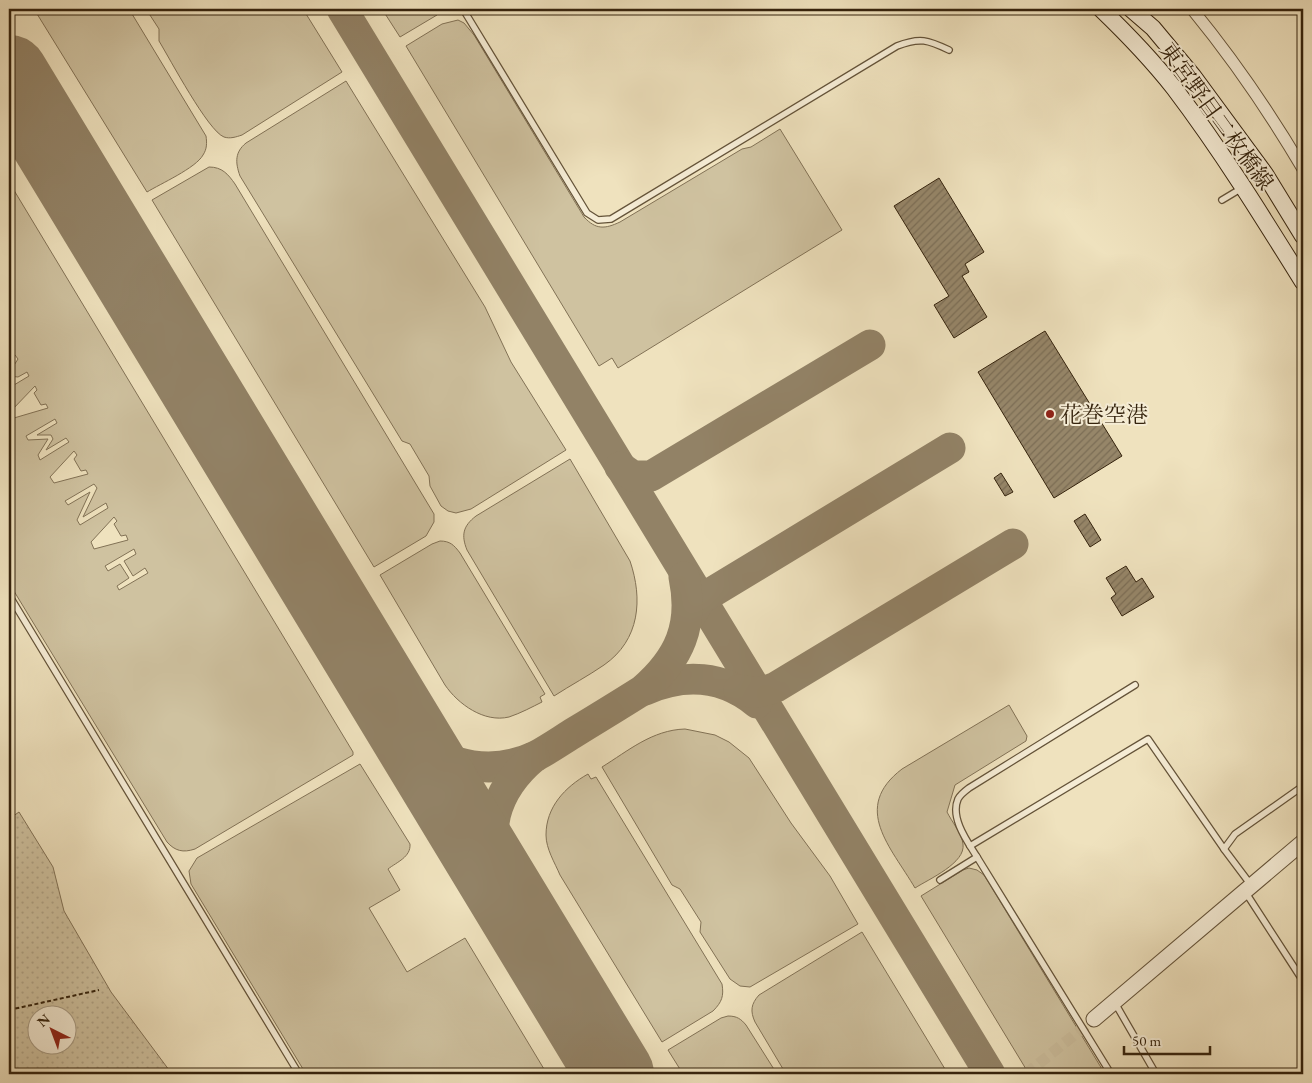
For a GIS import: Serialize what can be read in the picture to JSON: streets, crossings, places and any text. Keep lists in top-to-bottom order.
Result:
{
  "streets": {
    "main road": ["東宮野目二枚橋線"]
  },
  "places": ["花巻空港"],
  "scale_bar": "50 m",
  "north": "top left"
}
